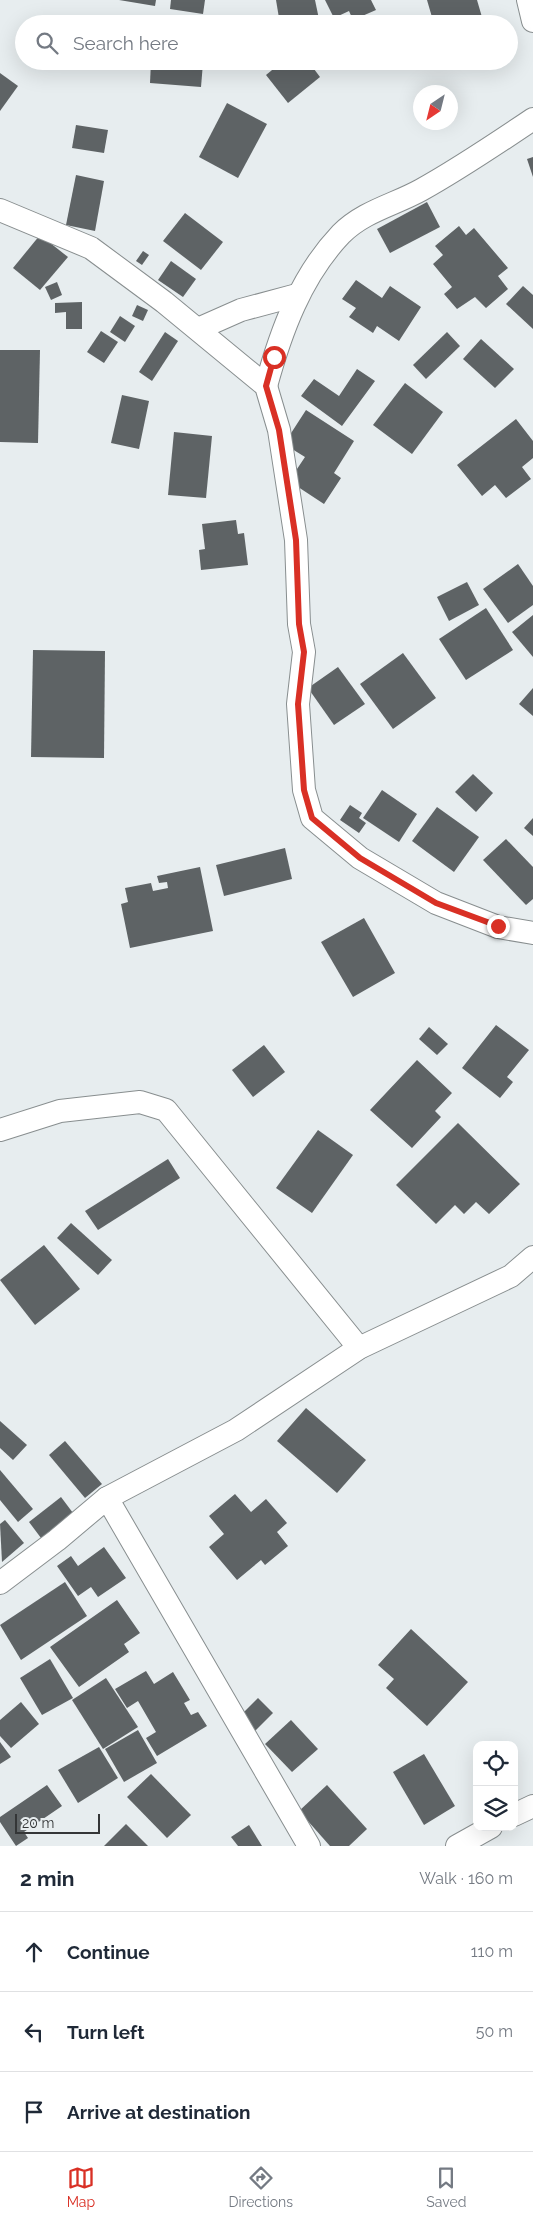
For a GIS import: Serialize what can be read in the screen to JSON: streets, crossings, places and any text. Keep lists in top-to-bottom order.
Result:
{
  "scale_bar": "20 m",
  "north": "bottom left",
  "page": {
    "search": "Search here",
    "scale": "20 m",
    "heading": ["2 min", "Walk · 160 m"],
    "list": [
      ["Continue", "110 m"],
      ["Turn left", "50 m"],
      "Arrive at destination"
    ],
    "nav": ["Map", "Directions", "Saved"]
  }
}
